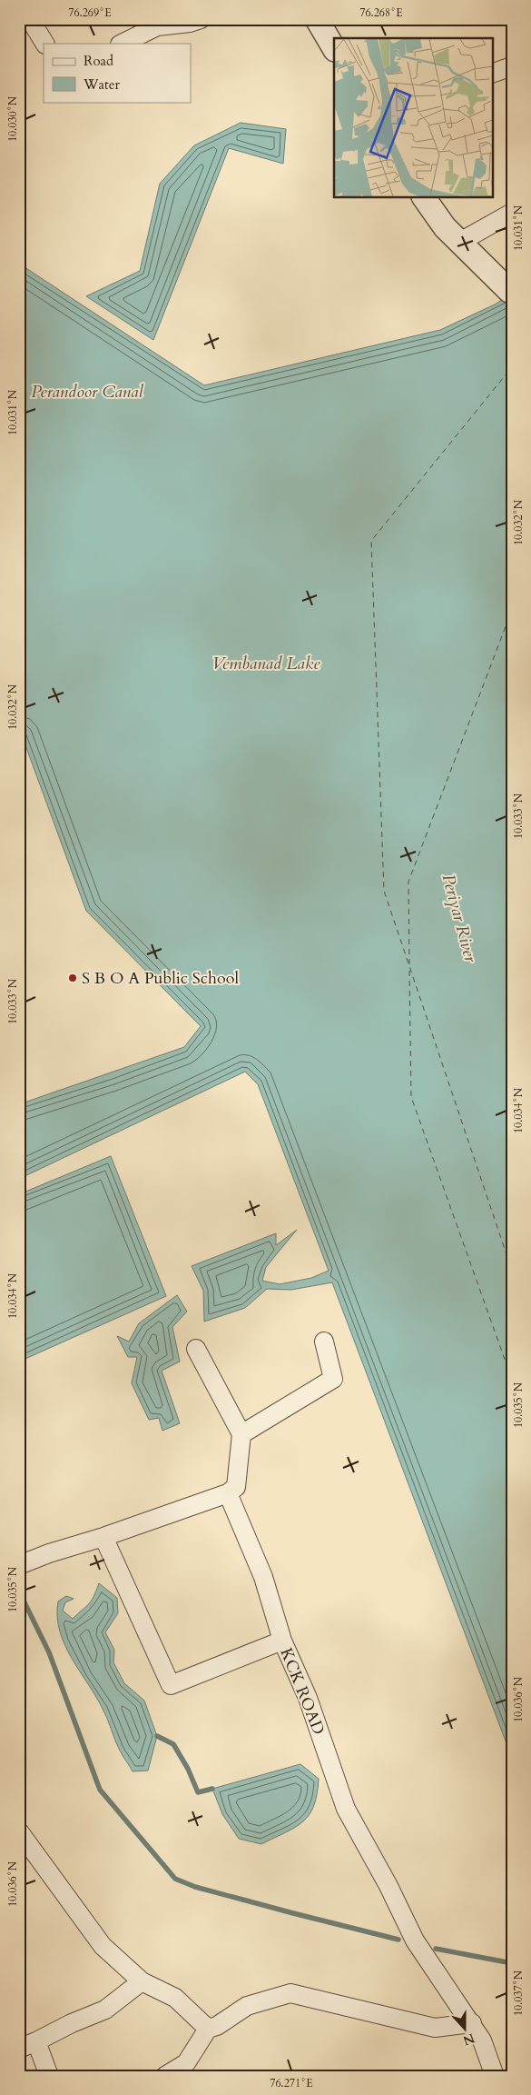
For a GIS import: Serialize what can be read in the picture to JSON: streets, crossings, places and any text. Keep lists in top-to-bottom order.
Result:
{
  "streets": {
    "street": ["KCK ROAD"]
  },
  "water": ["Perandoor Canal", "Vembanad Lake", "Periyar River"],
  "places": ["S B O A Public School"],
  "legend": ["Road", "Water"],
  "north": "bottom",
  "coordinates": [
    "76.269°E",
    "76.268°E",
    "10.030°N",
    "10.031°N",
    "10.032°N",
    "10.033°N",
    "10.034°N",
    "10.035°N",
    "10.036°N",
    "10.037°N",
    "76.271°E"
  ]
}
